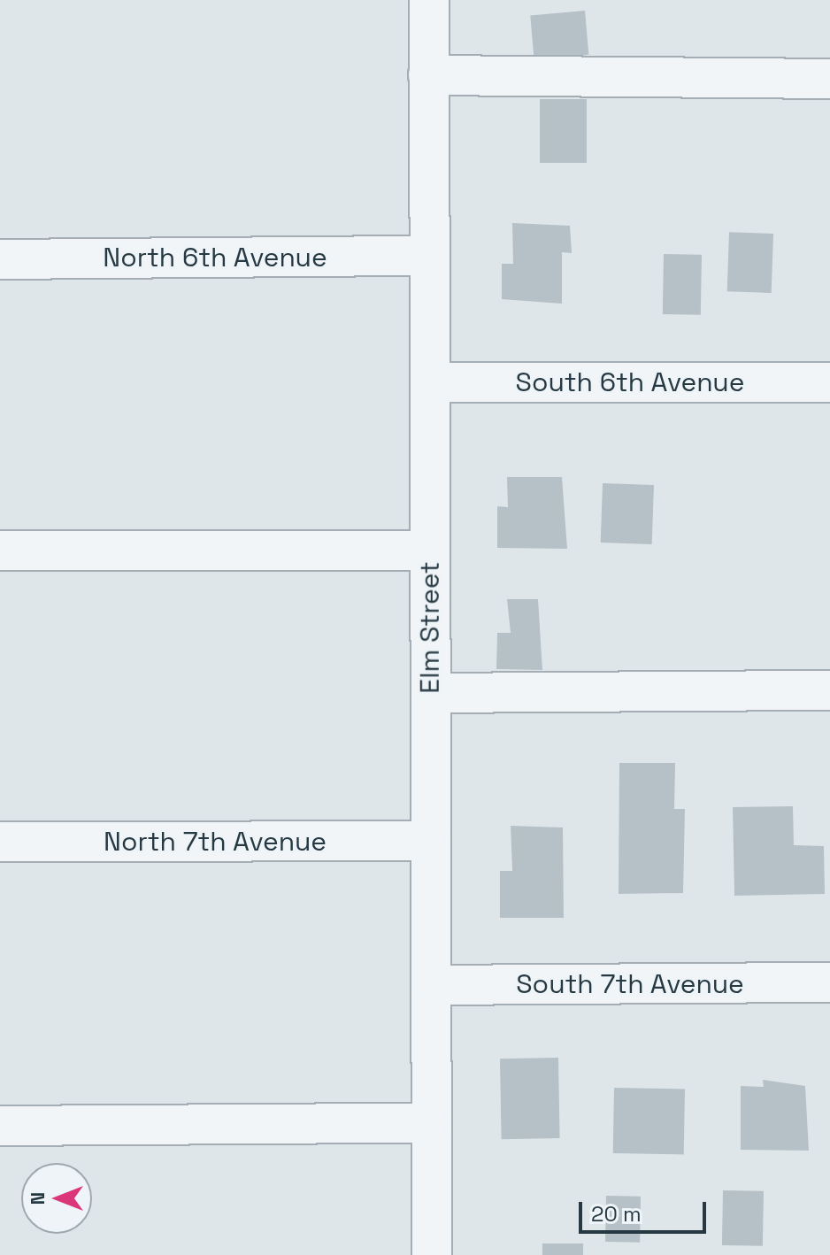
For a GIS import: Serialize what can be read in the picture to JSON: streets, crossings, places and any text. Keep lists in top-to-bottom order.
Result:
{
  "streets": {
    "street": [
      "North 6th Avenue",
      "South 6th Avenue",
      "Elm Street",
      "North 7th Avenue",
      "South 7th Avenue"
    ]
  },
  "crossings": [
    ["North 6th Avenue", "Elm Street"],
    ["South 6th Avenue", "Elm Street"],
    ["Elm Street", "North 7th Avenue"],
    ["Elm Street", "South 7th Avenue"]
  ],
  "scale_bar": "20 m",
  "north": "left"
}
